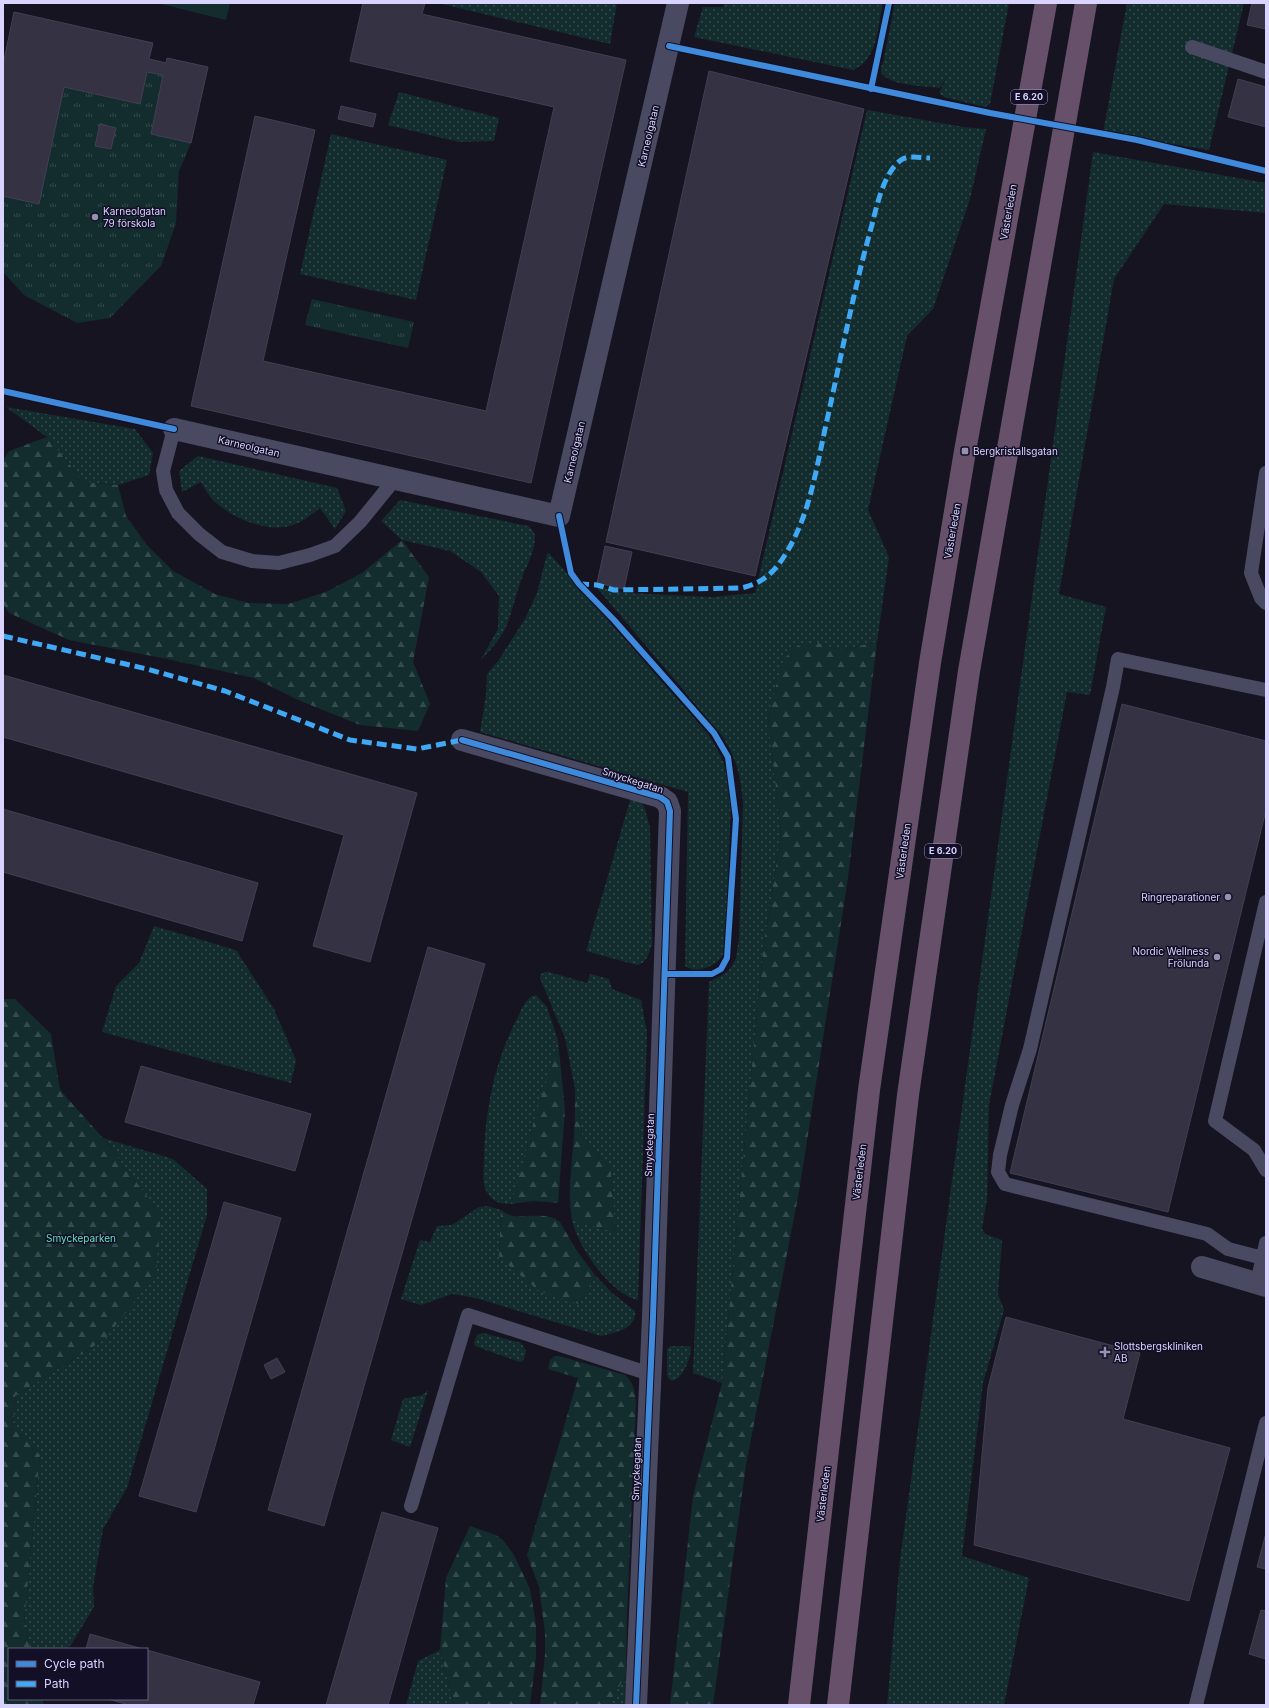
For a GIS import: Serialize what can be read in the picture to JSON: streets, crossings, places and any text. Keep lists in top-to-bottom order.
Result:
{
  "streets": {
    "highway": ["E 6.20", "Västerleden"],
    "street": ["Karneolgatan", "Smyckegatan"]
  },
  "parks": ["Smyckeparken"],
  "places": {
    "other": ["Karneolgatan 79 förskola", "Ringreparationer", "Nordic Wellness Frölunda"],
    "transit": ["Bergkristallsgatan"],
    "health": ["Slottsbergskliniken AB"]
  },
  "legend": ["Cycle path", "Path"]
}
